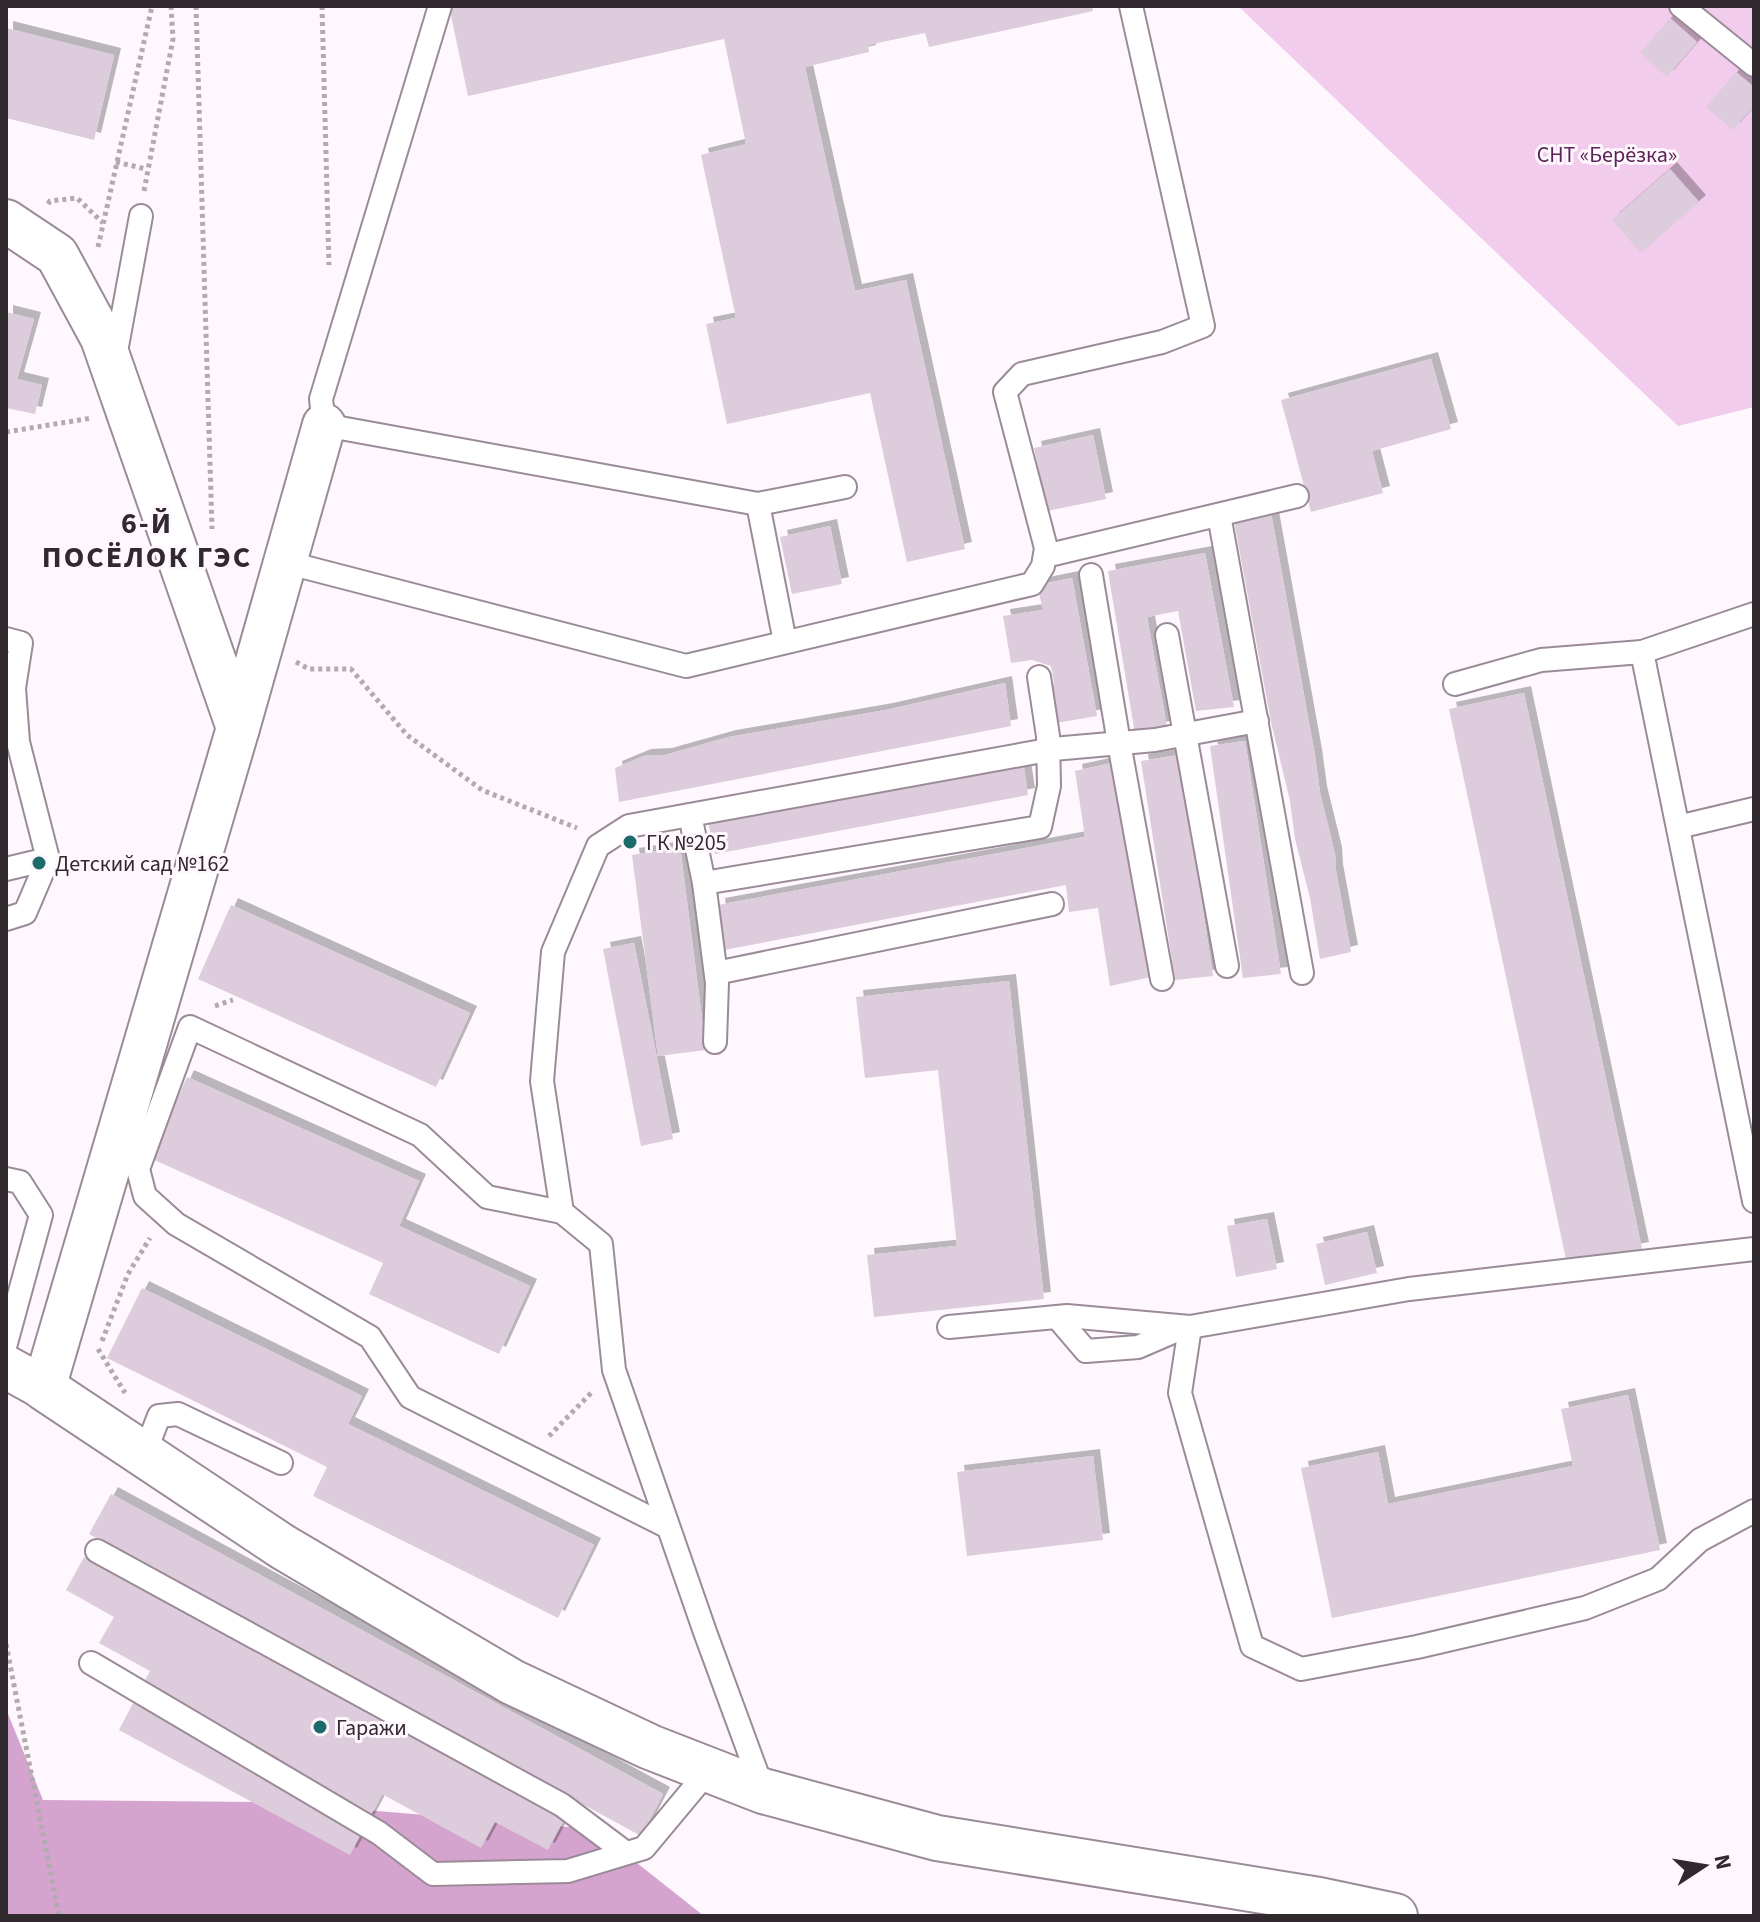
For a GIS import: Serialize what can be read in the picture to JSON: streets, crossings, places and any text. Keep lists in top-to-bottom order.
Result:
{
  "districts": ["6-Й ПОСЁЛОК ГЭС"],
  "parks": ["СНТ «Берёзка»"],
  "places": ["ГК №205", "Детский сад №162", "Гаражи"],
  "north": "right"
}
